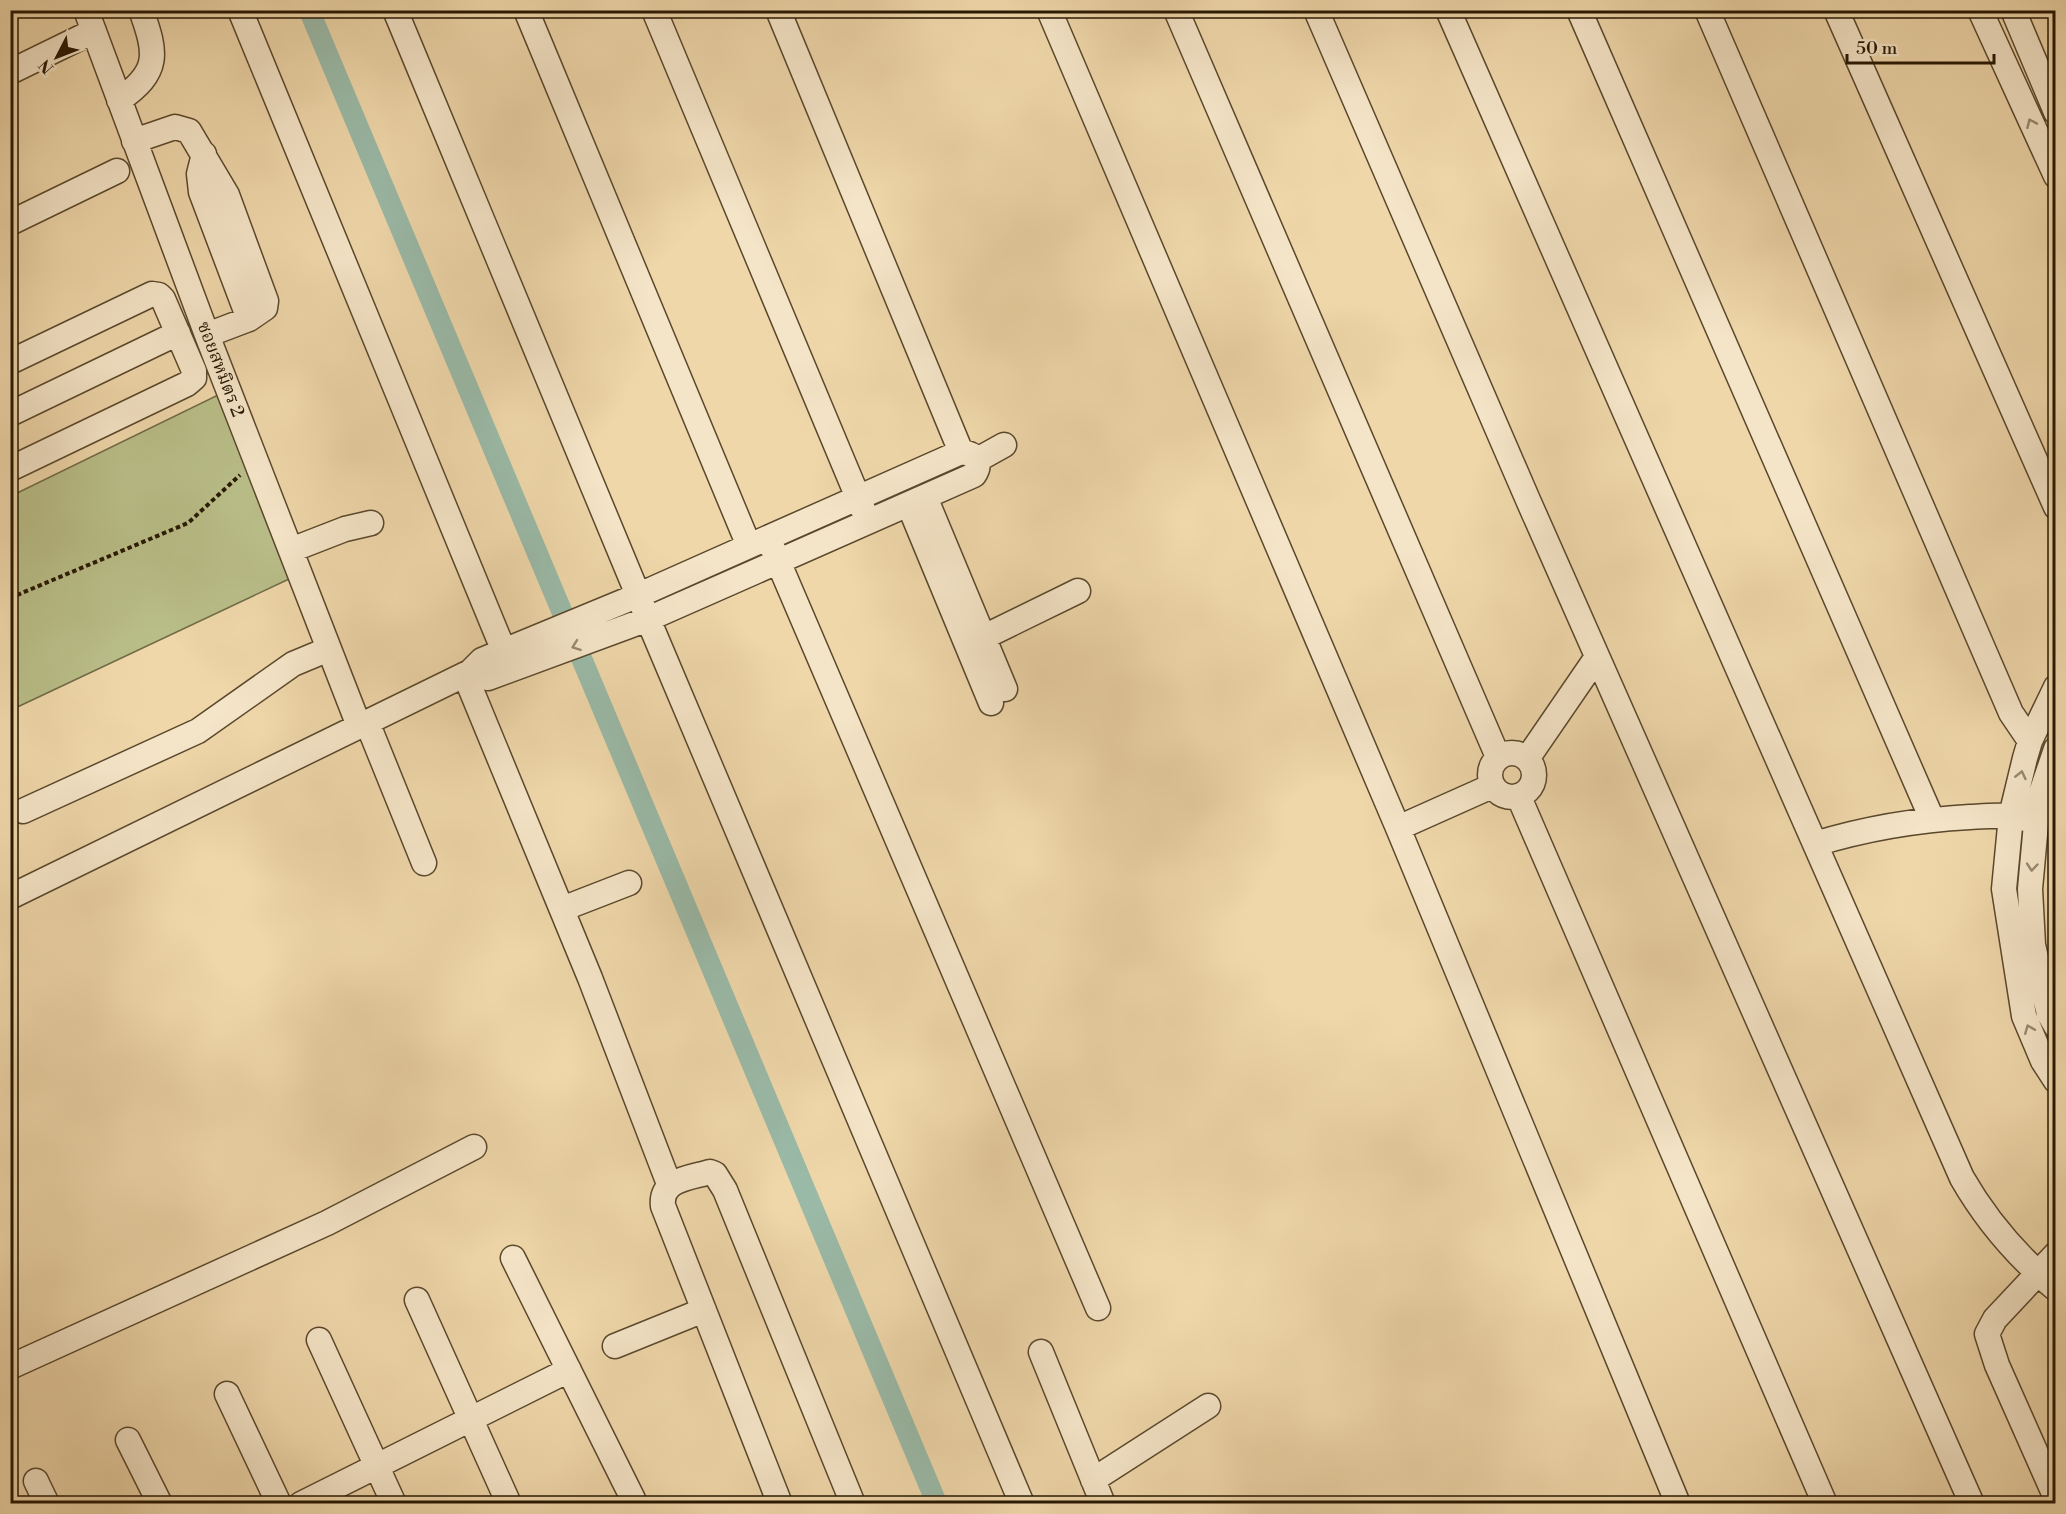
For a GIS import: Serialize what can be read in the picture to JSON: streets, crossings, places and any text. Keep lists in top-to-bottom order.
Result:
{
  "streets": {
    "street": ["ซอยสหมิตร 2"]
  },
  "scale_bar": "50 m",
  "north": "bottom left"
}
